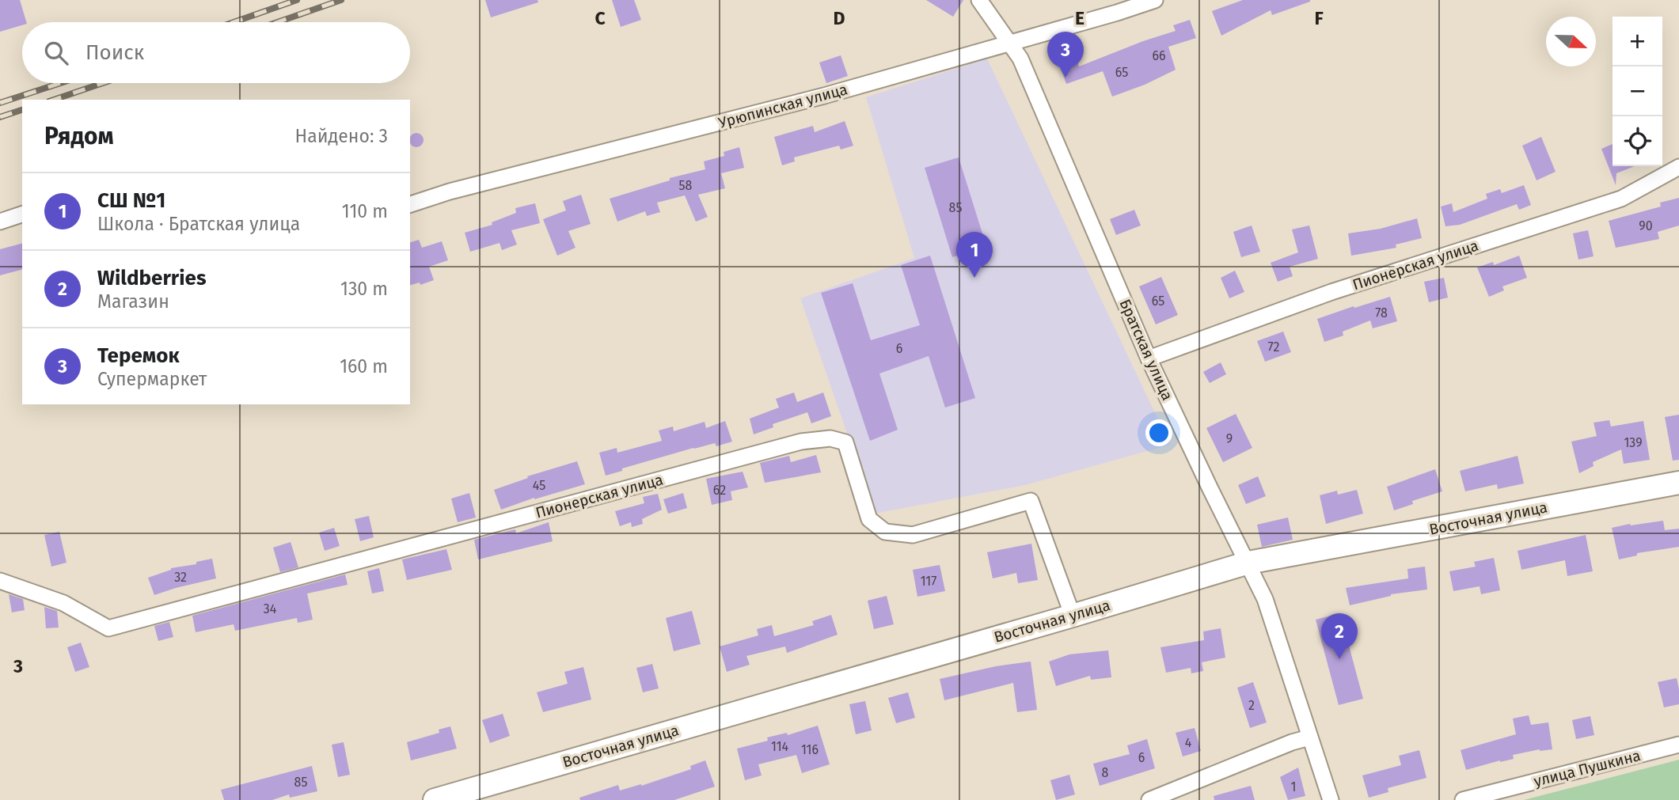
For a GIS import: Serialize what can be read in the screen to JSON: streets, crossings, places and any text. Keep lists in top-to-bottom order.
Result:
{
  "streets": {
    "street": [
      "Урюпинская улица",
      "Пионерская улица",
      "Братская улица",
      "Восточная улица",
      "улица Пушкина"
    ]
  },
  "crossings": [
    ["Урюпинская улица", "Братская улица"],
    ["Пионерская улица", "Братская улица"],
    ["Пионерская улица", "Восточная улица"],
    ["Братская улица", "Восточная улица"]
  ],
  "house_numbers": [
    "66",
    "65",
    "58",
    "85",
    "90",
    "65",
    "78",
    "72",
    "6",
    "9",
    "139",
    "45",
    "62",
    "32",
    "117",
    "34",
    "2",
    "4",
    "114",
    "116",
    "6",
    "8",
    "85",
    "1"
  ],
  "north": "right",
  "page": {
    "map_buttons": ["+", "−"],
    "search": "Поиск",
    "pins": ["3", "1", "2"],
    "heading": ["Рядом", "Найдено: 3"],
    "list": [
      {
        "mark": "1",
        "name": "СШ №1",
        "note": "Школа · Братская улица",
        "value": "110 m"
      },
      {
        "mark": "2",
        "name": "Wildberries",
        "note": "Магазин",
        "value": "130 m"
      },
      {
        "mark": "3",
        "name": "Теремок",
        "note": "Супермаркет",
        "value": "160 m"
      }
    ]
  },
  "grid": {
    "columns": [
      "C",
      "D",
      "E",
      "F"
    ],
    "rows": ["3"]
  }
}
